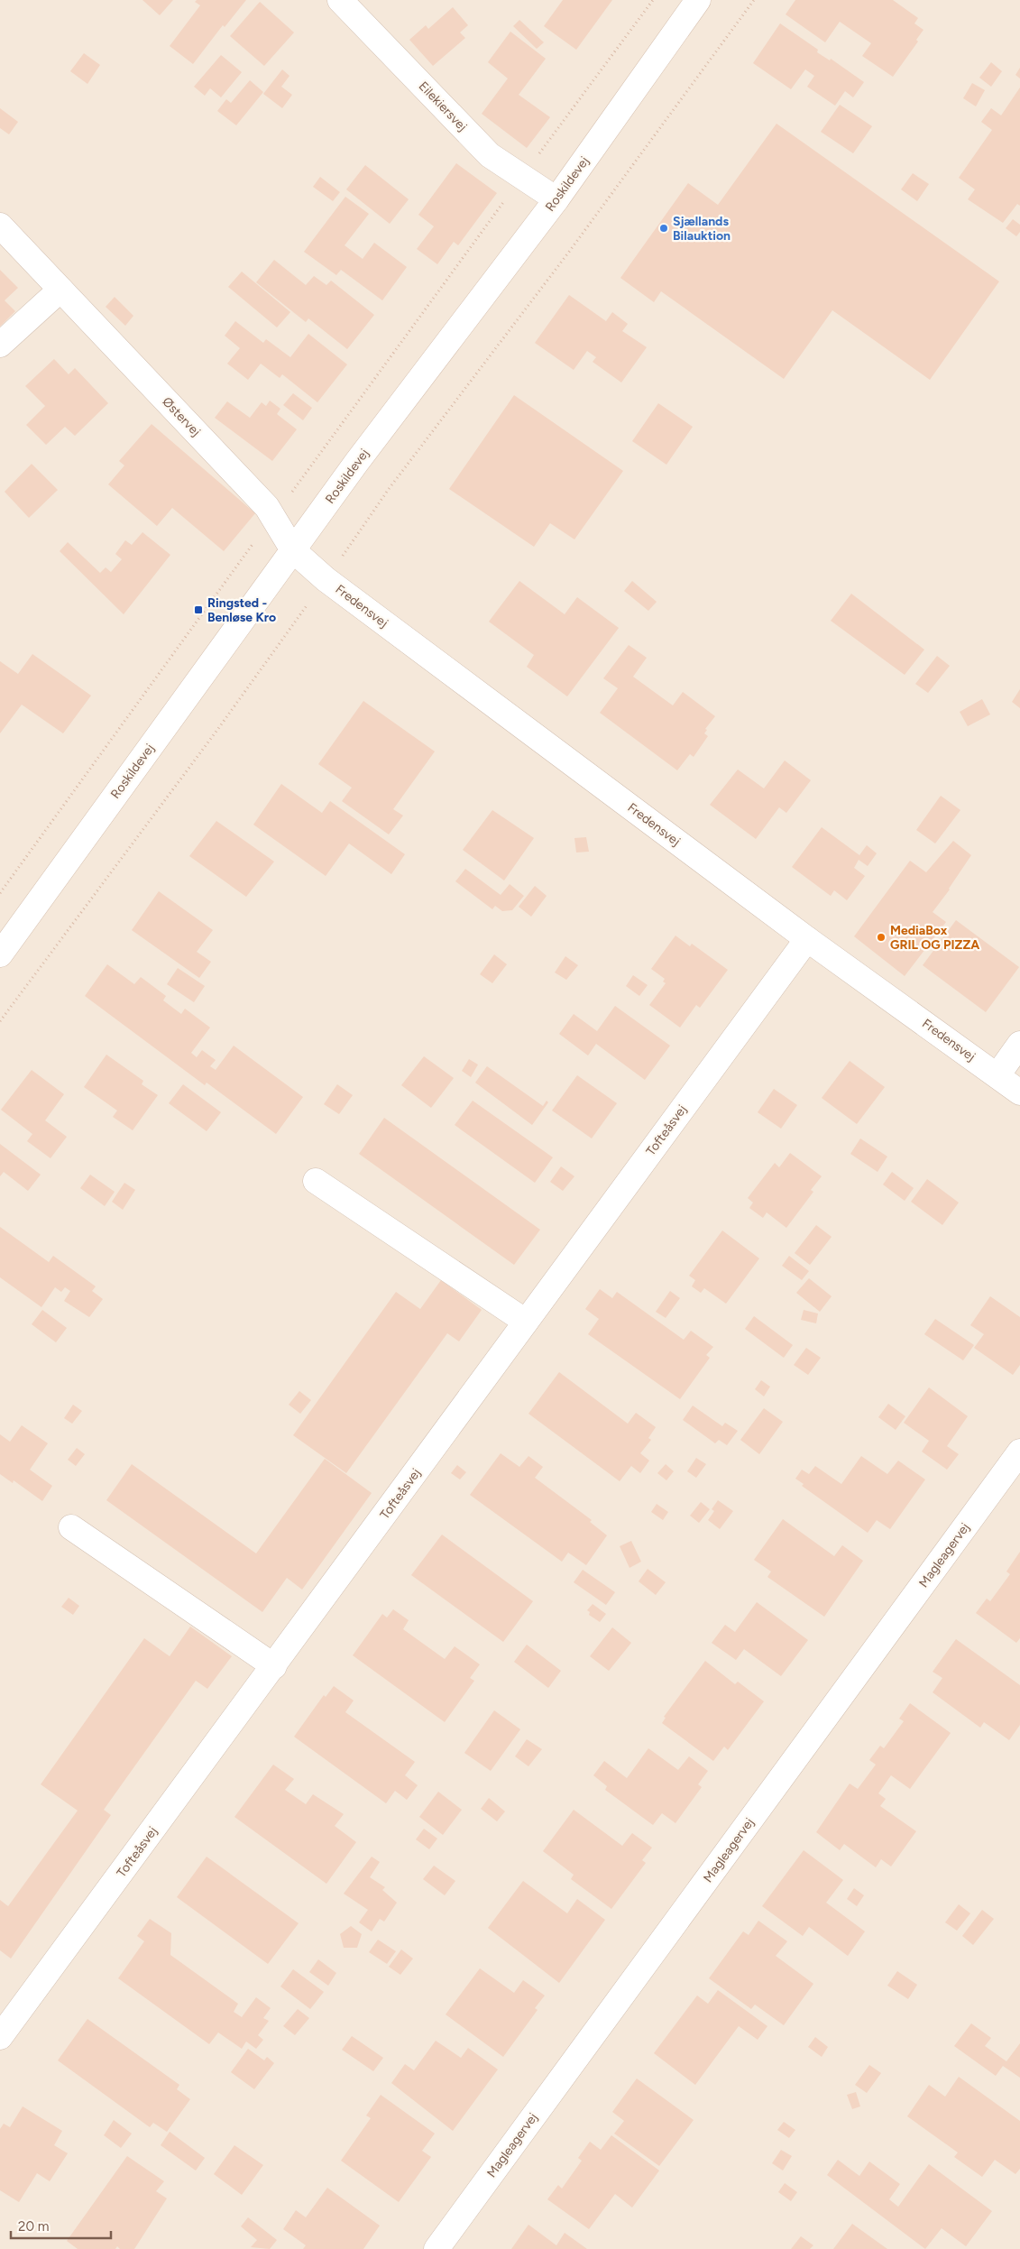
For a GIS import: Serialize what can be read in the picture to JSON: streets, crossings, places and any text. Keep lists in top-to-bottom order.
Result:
{
  "streets": {
    "street": [
      "Eilekiersvej",
      "Roskildevej",
      "Østervej",
      "Fredensvej",
      "Tofteåsvej",
      "Magleagervej"
    ]
  },
  "crossings": [
    ["Eilekiersvej", "Roskildevej"],
    ["Roskildevej", "Østervej"],
    ["Roskildevej", "Fredensvej"],
    ["Østervej", "Fredensvej"],
    ["Fredensvej", "Tofteåsvej"]
  ],
  "places": {
    "other": ["Sjællands Bilauktion", "MediaBox GRIL OG PIZZA"],
    "transit": ["Ringsted - Benløse Kro"]
  },
  "scale_bar": "20 m"
}
